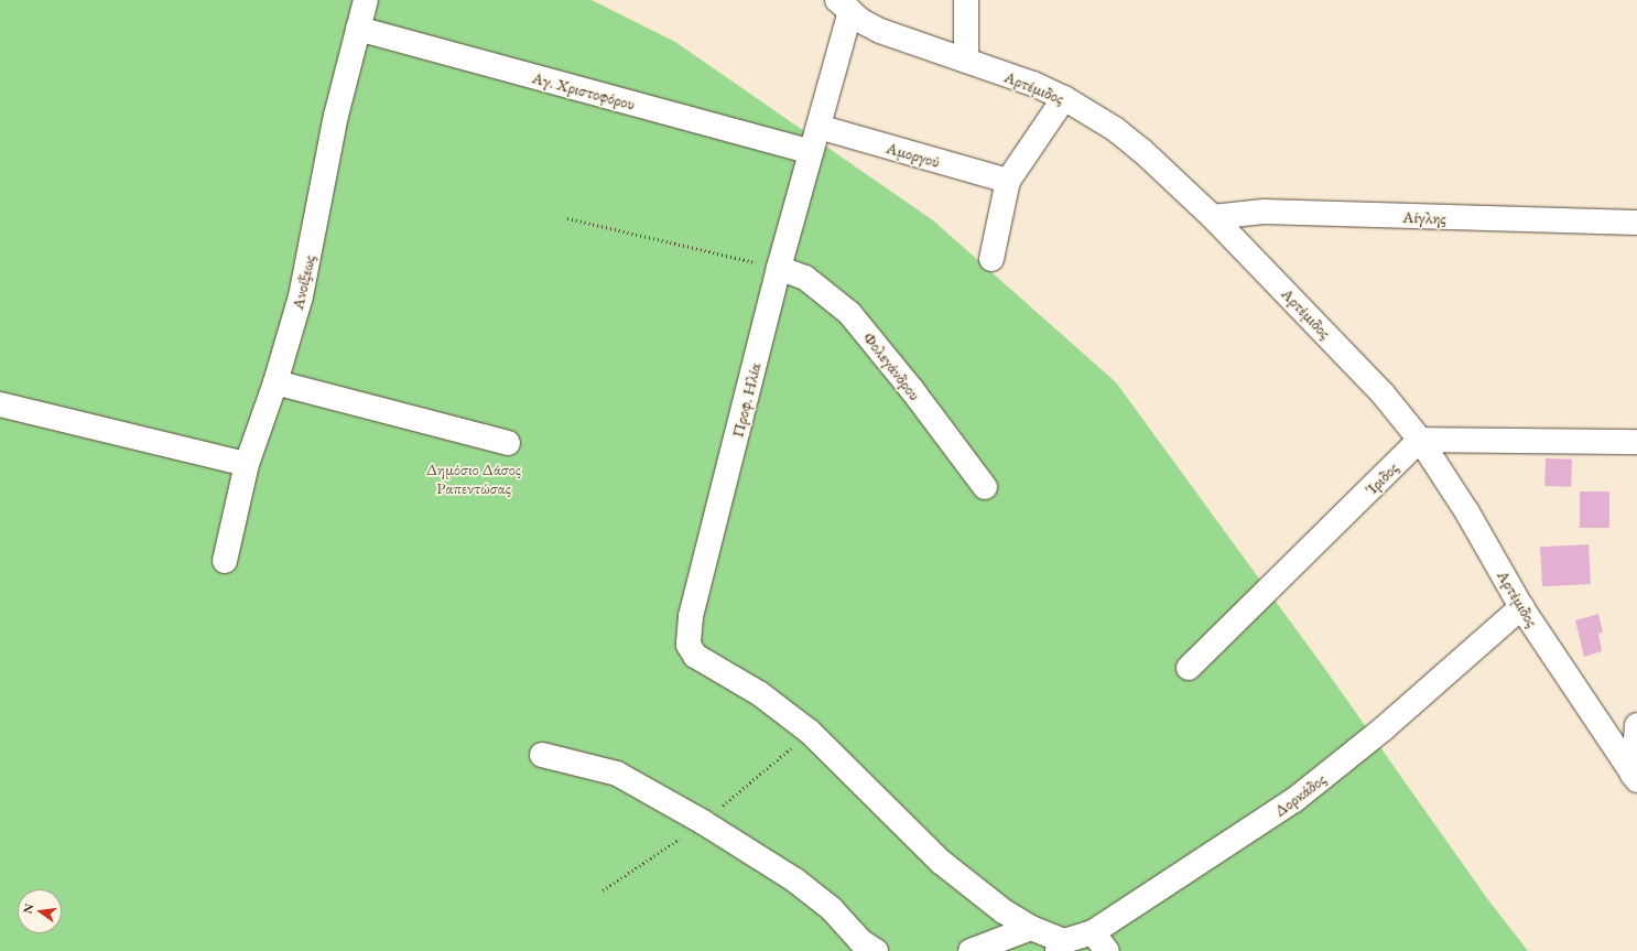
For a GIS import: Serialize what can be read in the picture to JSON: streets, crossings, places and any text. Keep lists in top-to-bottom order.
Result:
{
  "streets": {
    "street": [
      "Αρτέμιδος",
      "Αγ. Χριστοφόρου",
      "Αμοργού",
      "Αίγλης",
      "Ανοίξεως",
      "Φολεγάνδρου",
      "Προφ. Ηλία",
      "Ίριδος",
      "Δορκάδος"
    ]
  },
  "crossings": [
    ["Αρτέμιδος", "Αίγλης"],
    ["Αρτέμιδος", "Προφ. Ηλία"],
    ["Αρτέμιδος", "Ίριδος"],
    ["Αρτέμιδος", "Δορκάδος"],
    ["Αγ. Χριστοφόρου", "Ανοίξεως"],
    ["Αγ. Χριστοφόρου", "Προφ. Ηλία"],
    ["Αμοργού", "Προφ. Ηλία"],
    ["Φολεγάνδρου", "Προφ. Ηλία"]
  ],
  "parks": ["Δημόσιο Δάσος Ραπεντώσας"],
  "north": "left"
}
